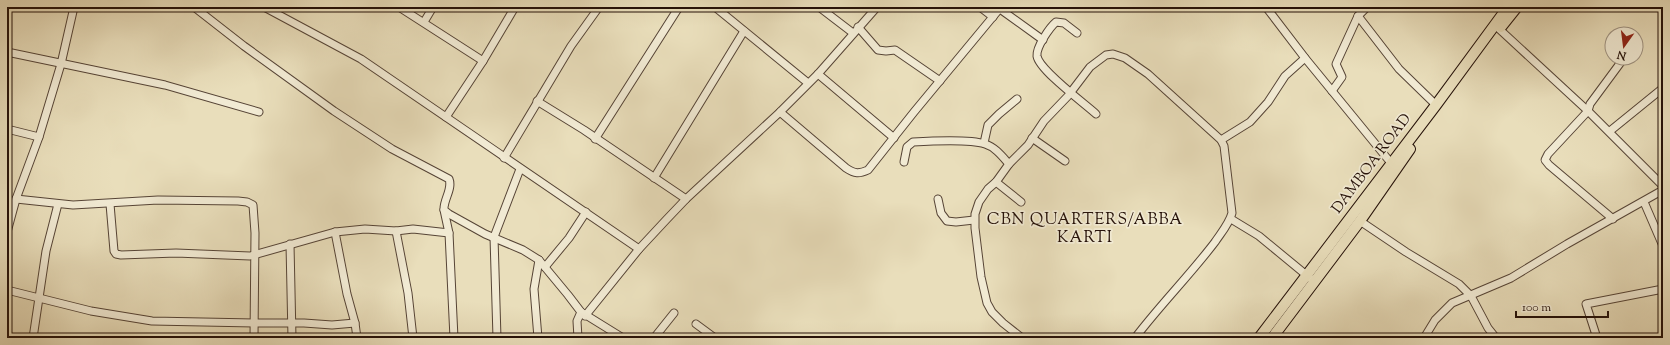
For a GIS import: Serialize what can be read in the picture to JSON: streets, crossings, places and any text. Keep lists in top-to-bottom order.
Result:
{
  "streets": {
    "main road": ["DAMBOA ROAD"]
  },
  "districts": ["CBN QUARTERS/ABBA KARTI"],
  "scale_bar": "100 m",
  "north": "bottom"
}
